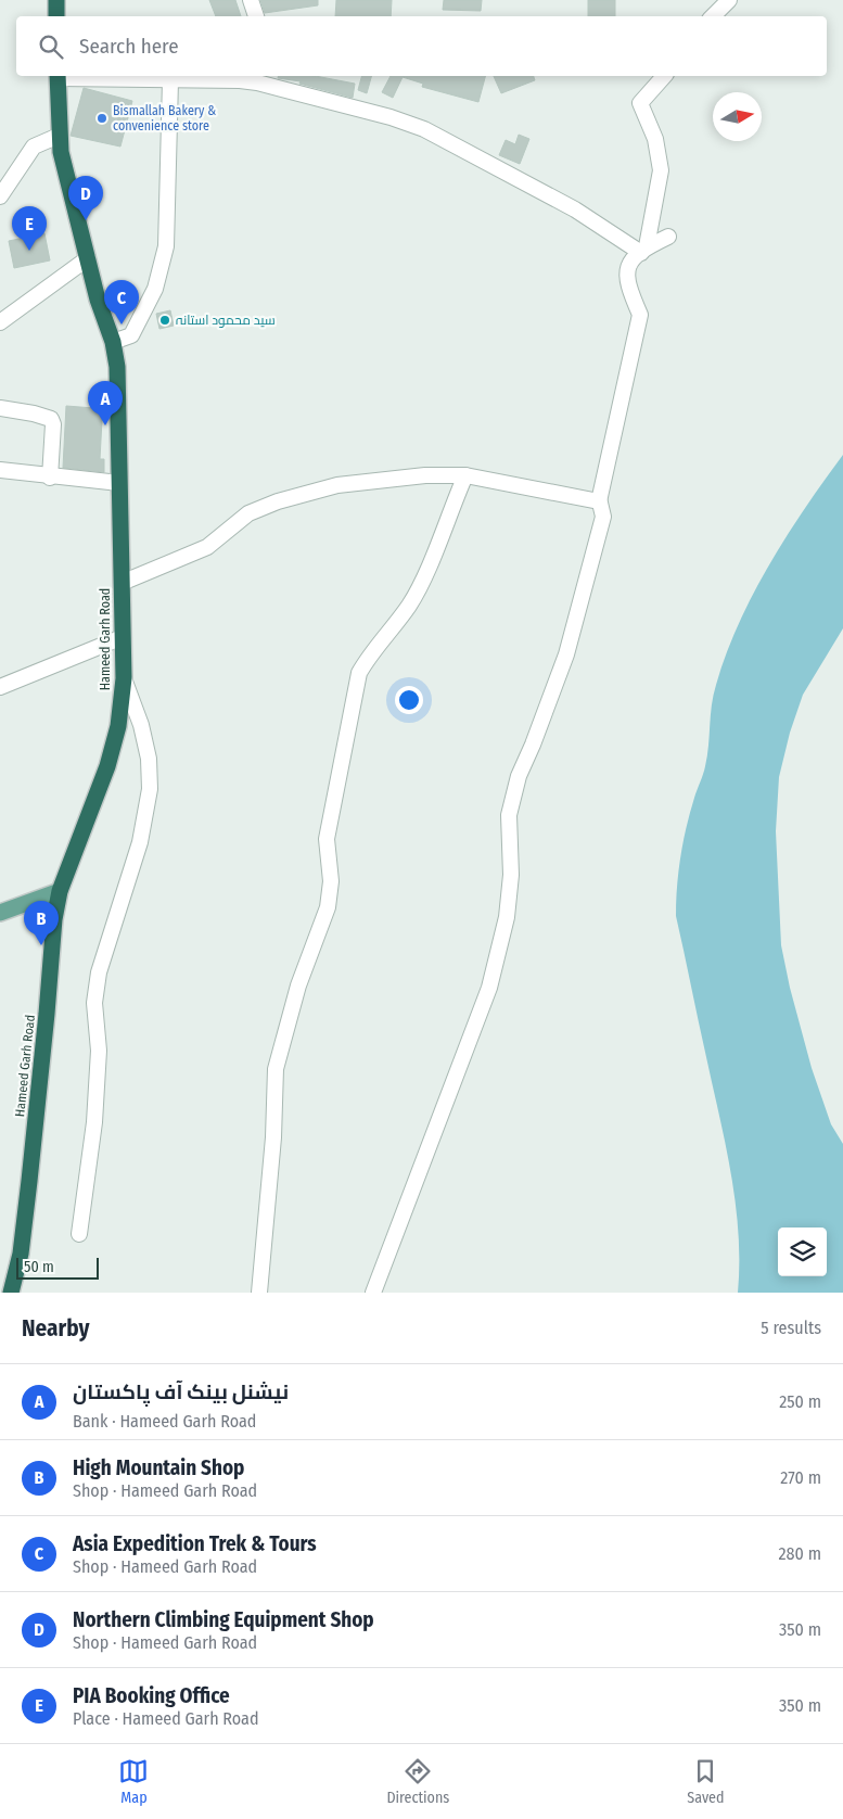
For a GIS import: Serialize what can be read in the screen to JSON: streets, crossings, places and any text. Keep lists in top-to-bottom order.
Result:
{
  "streets": {
    "highway": ["Hameed Garh Road"]
  },
  "places": ["Bismallah Bakery & convenience store", "سید محمود استانہ"],
  "scale_bar": "50 m",
  "north": "right",
  "page": {
    "search": "Search here",
    "pins": [
      "D",
      "E",
      "C",
      "A",
      "B"
    ],
    "scale": "50 m",
    "heading": ["Nearby", "5 results"],
    "list": [
      {
        "mark": "A",
        "name": "نیشنل بینک آف پاکستان",
        "note": "Bank · Hameed Garh Road",
        "value": "250 m"
      },
      {
        "mark": "B",
        "name": "High Mountain Shop",
        "note": "Shop · Hameed Garh Road",
        "value": "270 m"
      },
      {
        "mark": "C",
        "name": "Asia Expedition Trek & Tours",
        "note": "Shop · Hameed Garh Road",
        "value": "280 m"
      },
      {
        "mark": "D",
        "name": "Northern Climbing Equipment Shop",
        "note": "Shop · Hameed Garh Road",
        "value": "350 m"
      },
      {
        "mark": "E",
        "name": "PIA Booking Office",
        "note": "Place · Hameed Garh Road",
        "value": "350 m"
      }
    ],
    "nav": ["Map", "Directions", "Saved"]
  }
}
